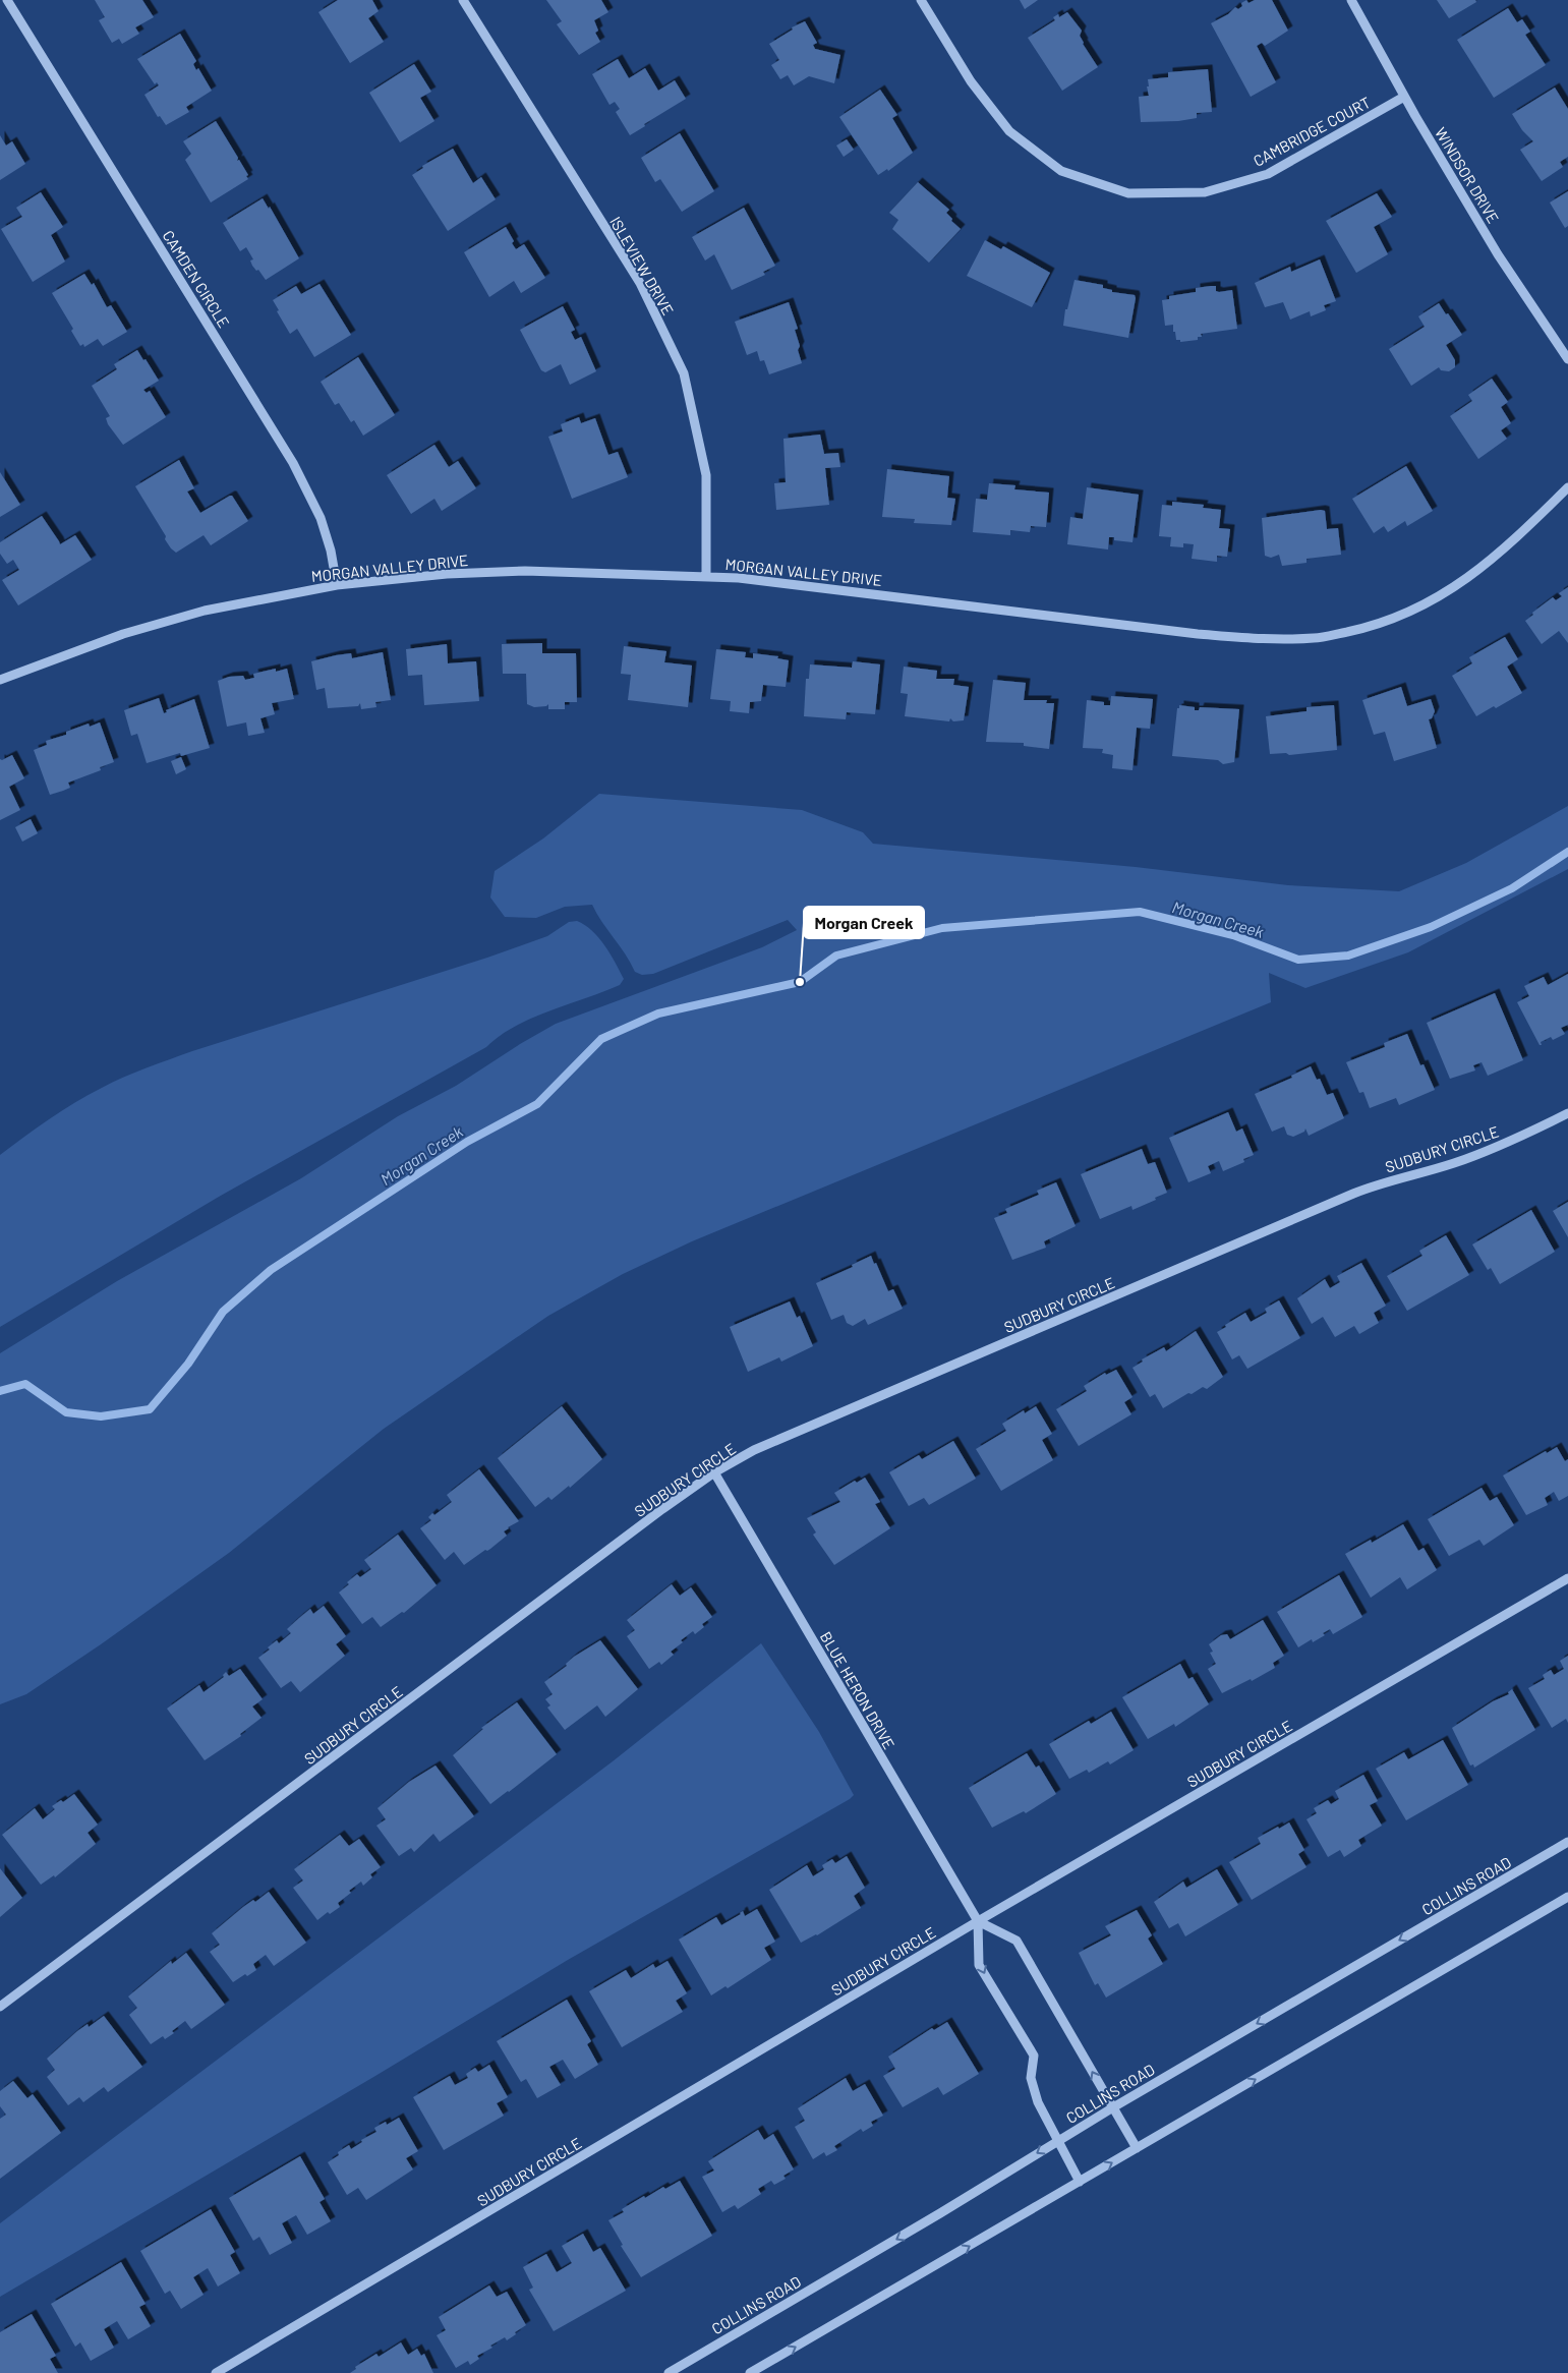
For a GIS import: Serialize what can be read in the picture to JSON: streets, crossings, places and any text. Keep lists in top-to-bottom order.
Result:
{
  "streets": {
    "street": [
      "CAMBRIDGE COURT",
      "WINDSOR DRIVE",
      "ISLEVIEW DRIVE",
      "CAMDEN CIRCLE",
      "MORGAN VALLEY DRIVE",
      "SUDBURY CIRCLE",
      "BLUE HERON DRIVE",
      "COLLINS ROAD"
    ]
  },
  "crossings": [
    ["CAMBRIDGE COURT", "WINDSOR DRIVE"],
    ["ISLEVIEW DRIVE", "MORGAN VALLEY DRIVE"],
    ["CAMDEN CIRCLE", "MORGAN VALLEY DRIVE"],
    ["SUDBURY CIRCLE", "BLUE HERON DRIVE"],
    ["BLUE HERON DRIVE", "COLLINS ROAD"]
  ],
  "water": ["Morgan Creek"],
  "places": ["Morgan Creek"]
}
